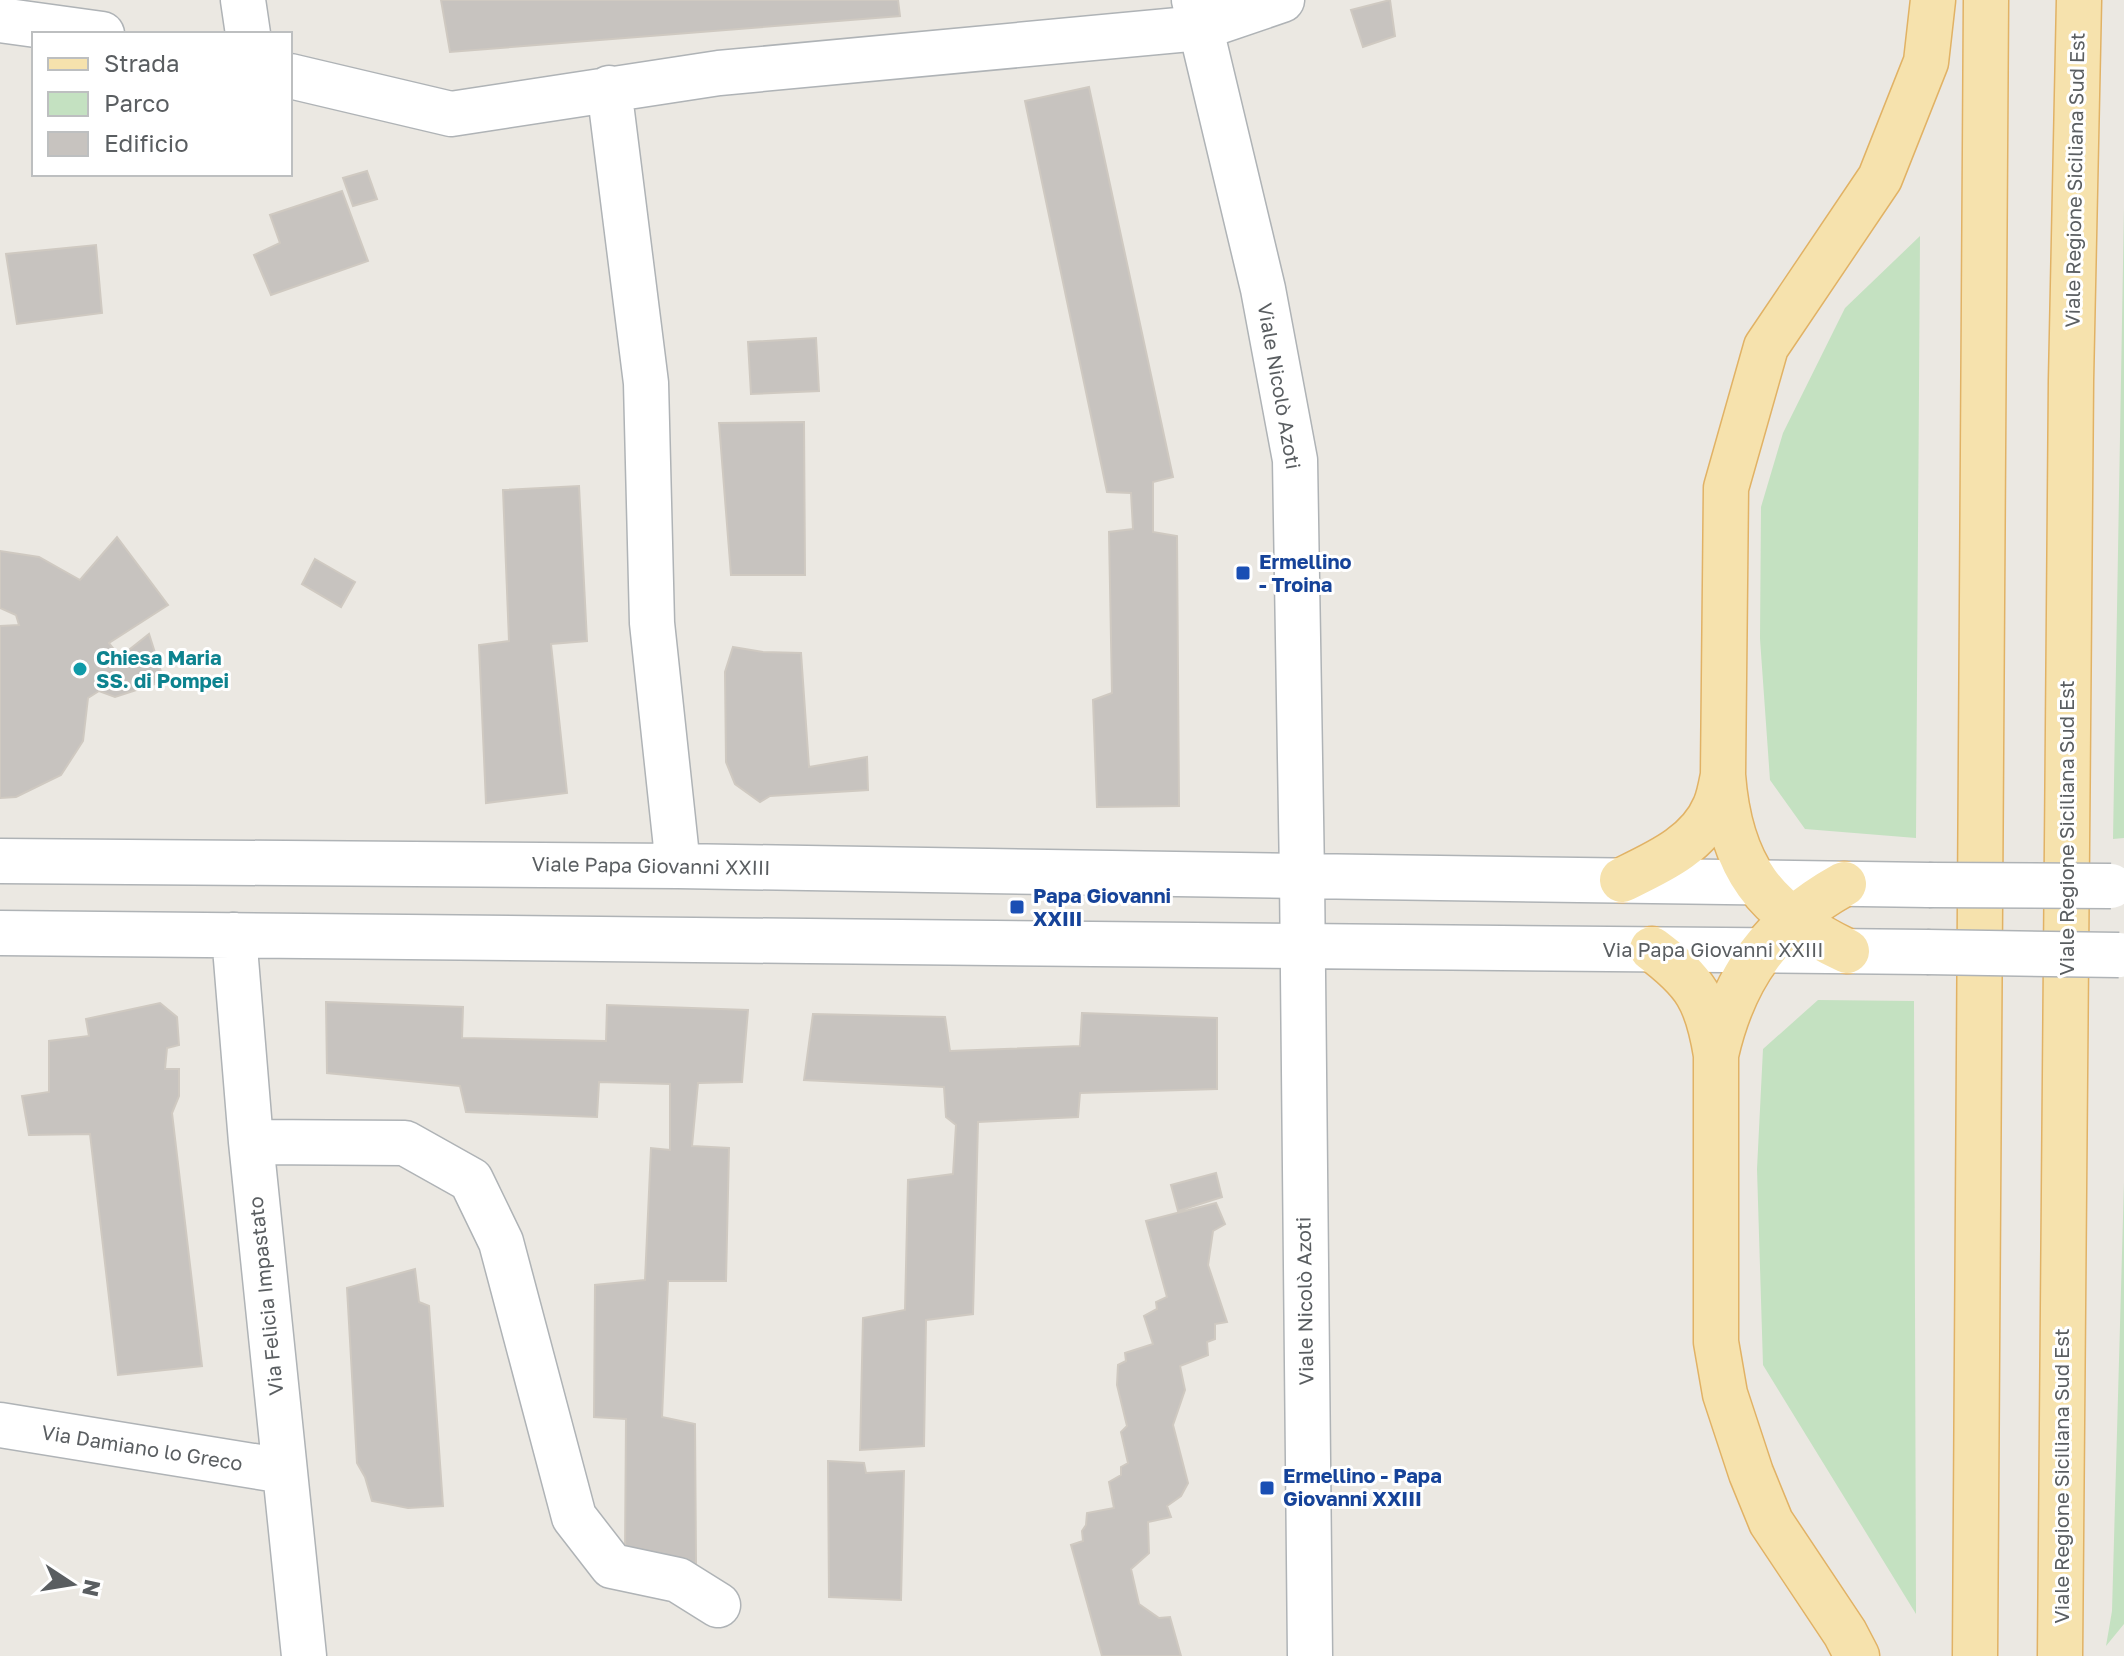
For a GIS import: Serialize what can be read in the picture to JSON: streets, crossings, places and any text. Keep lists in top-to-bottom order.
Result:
{
  "streets": {
    "main road": ["Viale Regione Siciliana Sud Est"],
    "street": [
      "Viale Nicolò Azoti",
      "Viale Papa Giovanni XXIII",
      "Via Papa Giovanni XXIII",
      "Via Felicia Impastato",
      "Via Damiano lo Greco"
    ]
  },
  "crossings": [
    ["Viale Nicolò Azoti", "Viale Papa Giovanni XXIII"],
    ["Viale Nicolò Azoti", "Via Papa Giovanni XXIII"],
    ["Via Felicia Impastato", "Via Damiano lo Greco"]
  ],
  "places": {
    "transit": ["Ermellino - Troina", "Papa Giovanni XXIII", "Ermellino - Papa Giovanni XXIII"],
    "other": ["Chiesa Maria SS. di Pompei"]
  },
  "legend": ["Strada", "Parco", "Edificio"],
  "north": "right"
}
